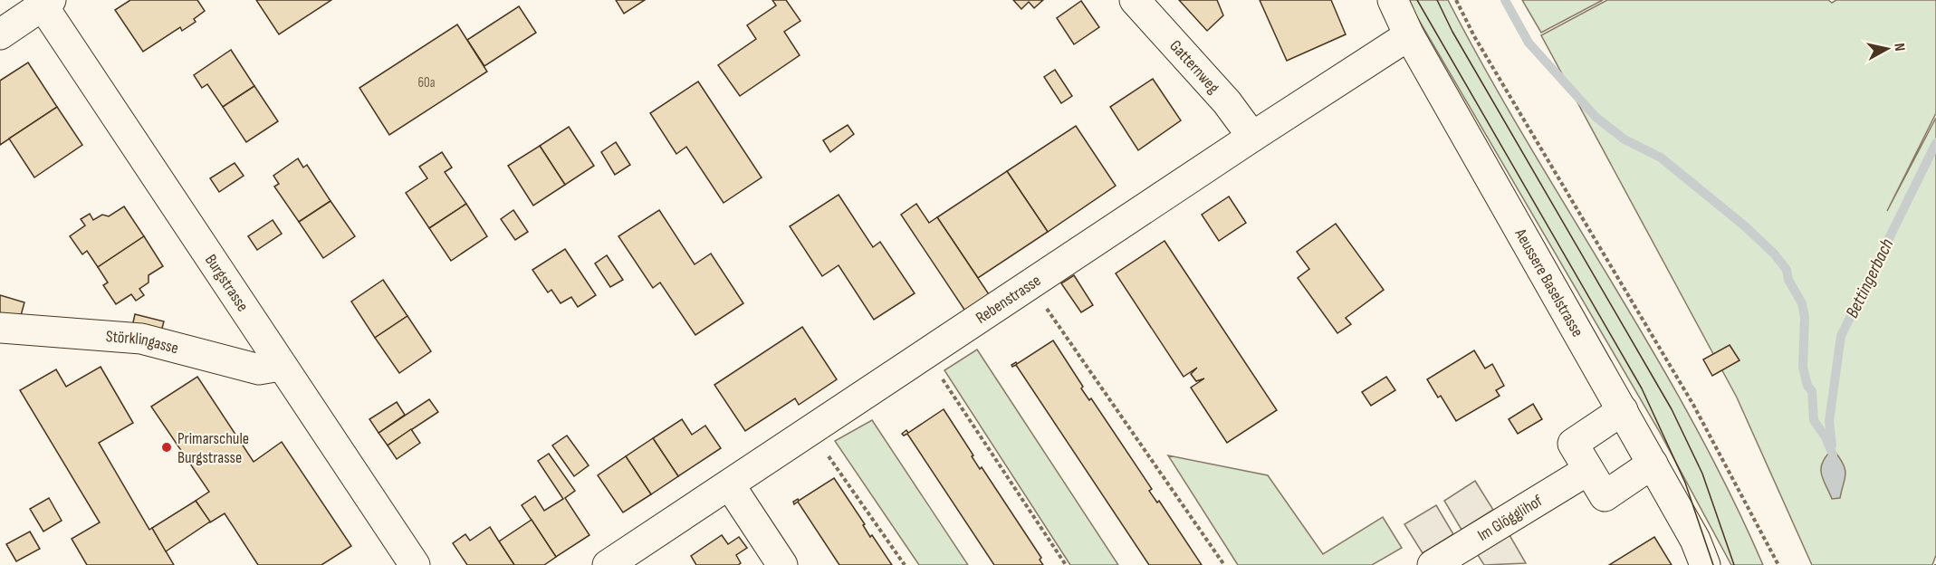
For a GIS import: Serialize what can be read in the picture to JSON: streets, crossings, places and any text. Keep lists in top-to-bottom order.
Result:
{
  "streets": {
    "street": [
      "Gatternweg",
      "Aeussere Baselstrasse",
      "Burgstrasse",
      "Rebenstrasse",
      "Störklingasse",
      "Im Glögglihof"
    ]
  },
  "crossings": [
    ["Gatternweg", "Rebenstrasse"],
    ["Aeussere Baselstrasse", "Rebenstrasse"],
    ["Burgstrasse", "Störklingasse"]
  ],
  "water": ["Bettingerbach"],
  "places": ["Primarschule Burgstrasse"],
  "house_numbers": ["60a"],
  "north": "right"
}
